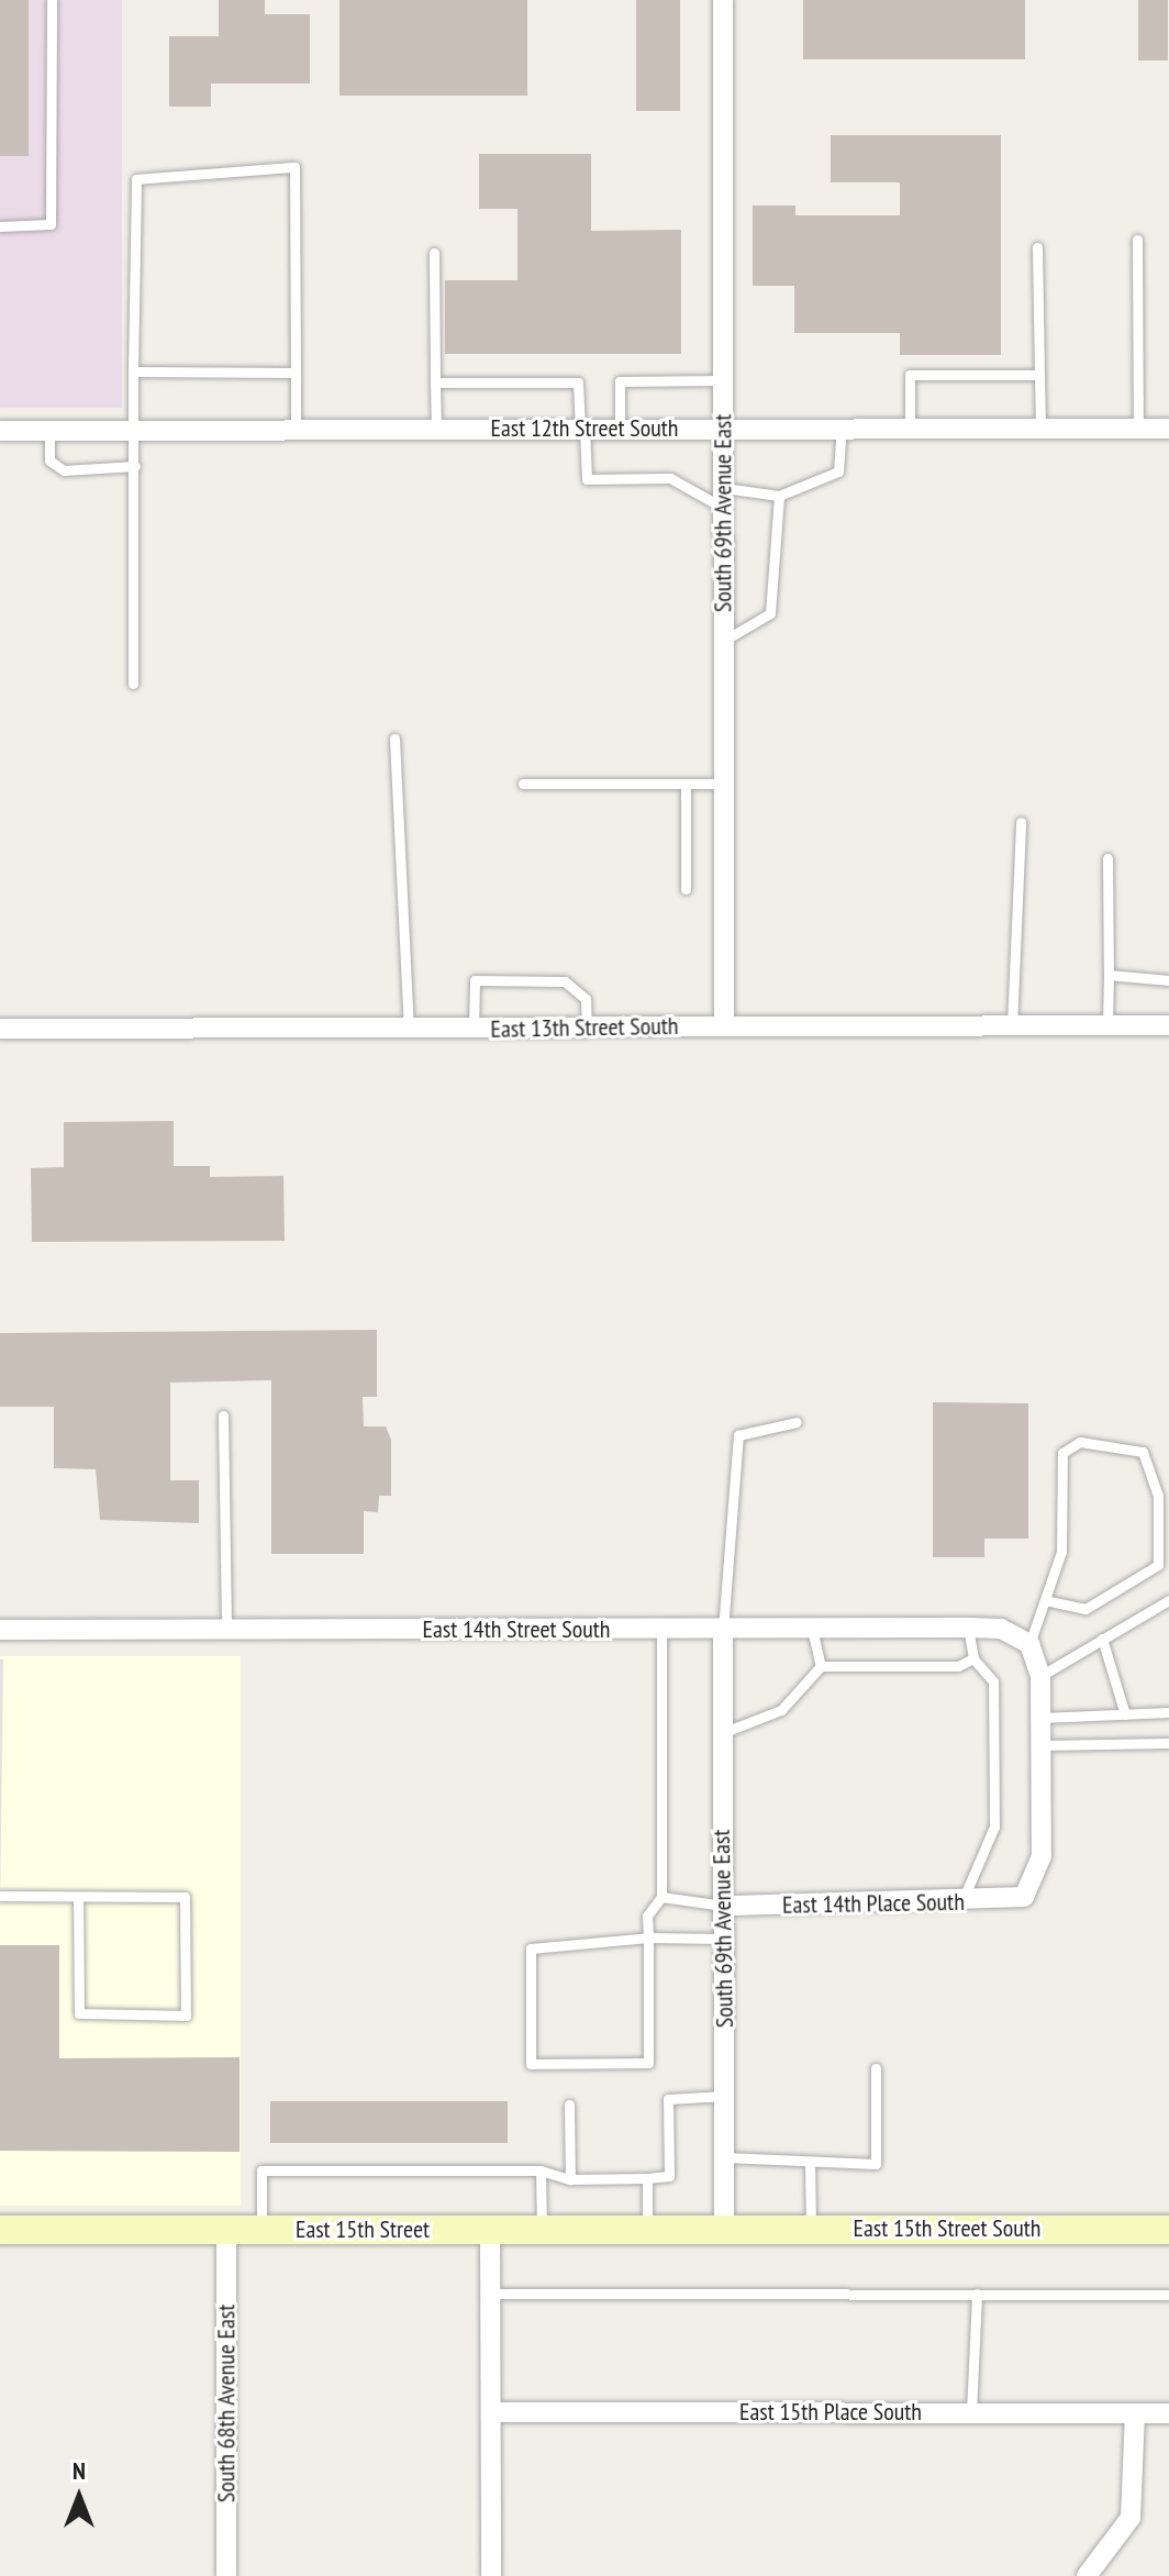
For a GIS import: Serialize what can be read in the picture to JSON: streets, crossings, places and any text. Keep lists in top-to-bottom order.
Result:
{
  "streets": {
    "main road": ["East 15th Street South", "East 15th Street"],
    "street": [
      "East 12th Street South",
      "South 69th Avenue East",
      "East 13th Street South",
      "East 14th Street South",
      "East 14th Place South",
      "South 68th Avenue East",
      "East 15th Place South"
    ]
  },
  "crossings": [
    ["East 12th Street South", "South 69th Avenue East"],
    ["South 69th Avenue East", "East 13th Street South"],
    ["South 69th Avenue East", "East 14th Street South"],
    ["South 69th Avenue East", "East 14th Place South"],
    ["South 69th Avenue East", "East 15th Street South"],
    ["South 69th Avenue East", "East 15th Street"],
    ["East 15th Street South", "East 15th Street"],
    ["East 15th Street", "South 68th Avenue East"]
  ],
  "north": "top"
}
